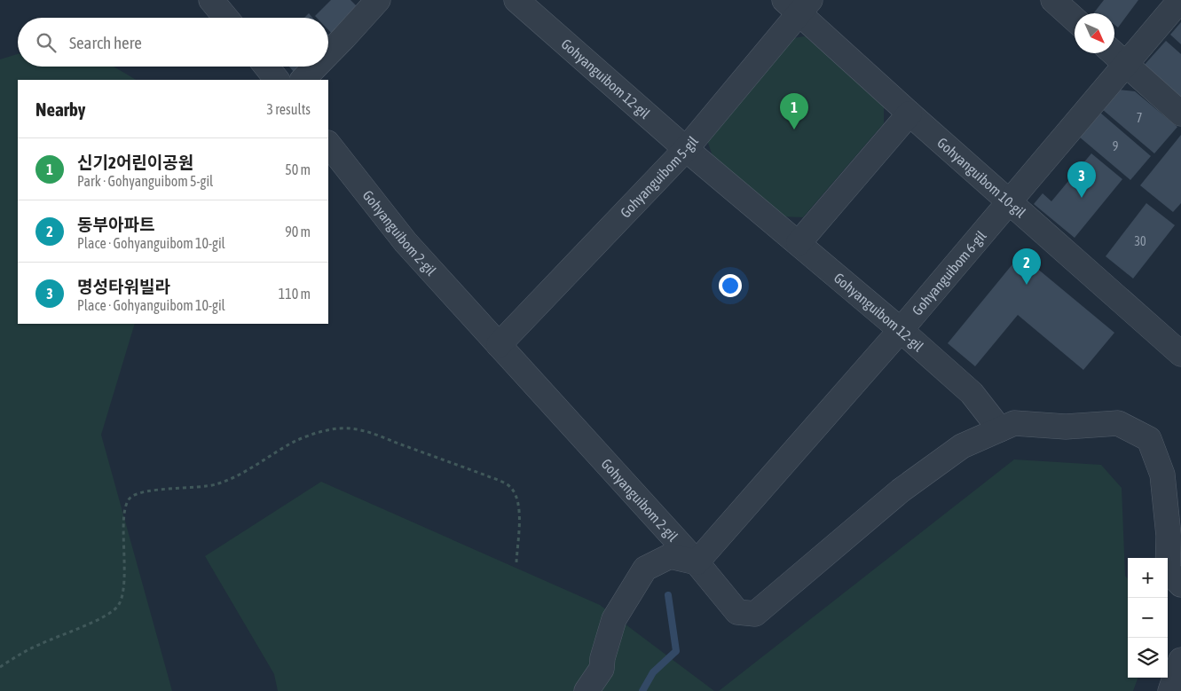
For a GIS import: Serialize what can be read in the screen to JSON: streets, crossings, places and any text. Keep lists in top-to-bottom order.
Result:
{
  "streets": {
    "street": [
      "Gohyanguibom 12-gil",
      "Gohyanguibom 5-gil",
      "Gohyanguibom 10-gil",
      "Gohyanguibom 2-gil",
      "Gohyanguibom 6-gil"
    ]
  },
  "crossings": [
    ["Gohyanguibom 12-gil", "Gohyanguibom 5-gil"],
    ["Gohyanguibom 12-gil", "Gohyanguibom 2-gil"],
    ["Gohyanguibom 12-gil", "Gohyanguibom 6-gil"],
    ["Gohyanguibom 5-gil", "Gohyanguibom 10-gil"],
    ["Gohyanguibom 5-gil", "Gohyanguibom 2-gil"],
    ["Gohyanguibom 10-gil", "Gohyanguibom 6-gil"],
    ["Gohyanguibom 2-gil", "Gohyanguibom 6-gil"]
  ],
  "house_numbers": ["7", "9", "30"],
  "north": "bottom right",
  "page": {
    "search": "Search here",
    "heading": ["Nearby", "3 results"],
    "pins": ["1", "3", "2"],
    "list": [
      {
        "mark": "1",
        "name": "신기2어린이공원",
        "note": "Park · Gohyanguibom 5-gil",
        "value": "50 m"
      },
      {
        "mark": "2",
        "name": "동부아파트",
        "note": "Place · Gohyanguibom 10-gil",
        "value": "90 m"
      },
      {
        "mark": "3",
        "name": "명성타워빌라",
        "note": "Place · Gohyanguibom 10-gil",
        "value": "110 m"
      }
    ],
    "map_buttons": ["+", "−"]
  }
}
